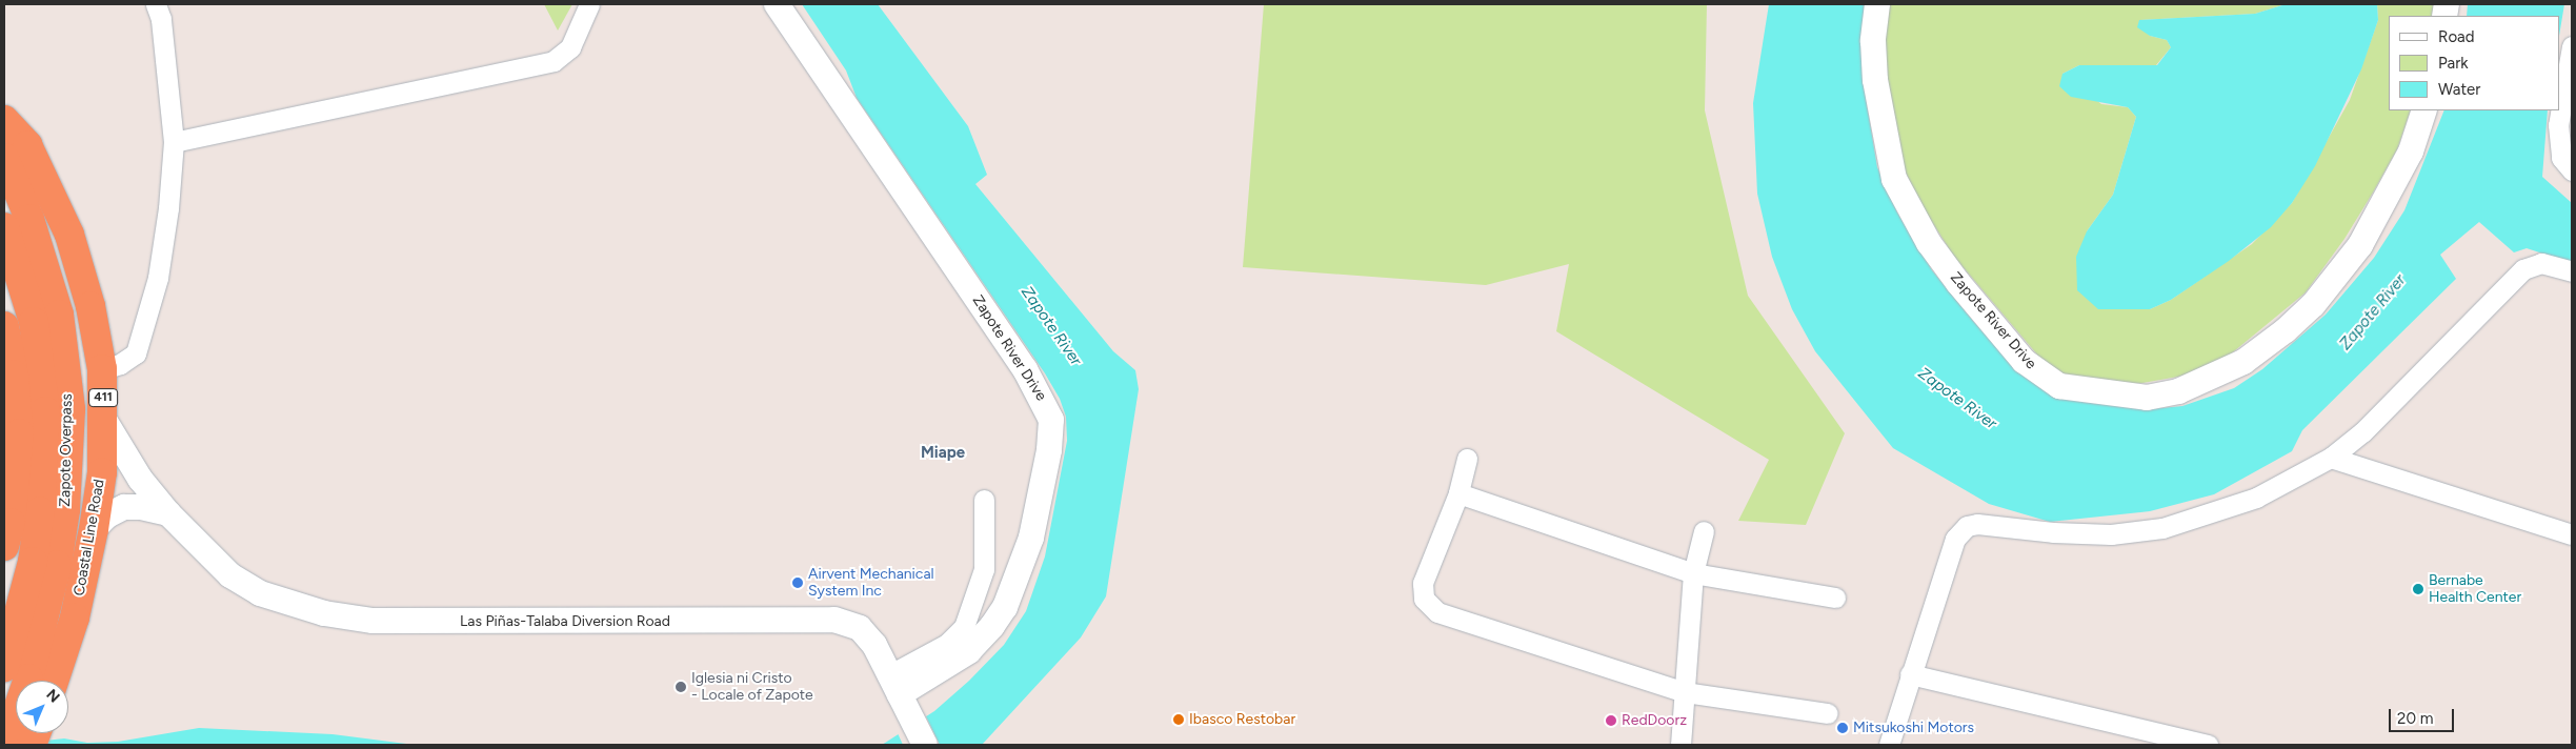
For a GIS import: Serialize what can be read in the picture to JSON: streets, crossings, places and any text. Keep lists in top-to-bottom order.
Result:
{
  "streets": {
    "highway": ["411", "Zapote Overpass", "Coastal Line Road"],
    "street": ["Zapote River Drive", "Las Piñas-Talaba Diversion Road"]
  },
  "crossings": [
    ["Zapote River Drive", "Las Piñas-Talaba Diversion Road"],
    ["Coastal Line Road", "Las Piñas-Talaba Diversion Road"]
  ],
  "districts": ["Miape"],
  "water": ["Zapote River"],
  "places": [
    "Airvent Mechanical System Inc",
    "Bernabe Health Center",
    "Iglesia ni Cristo - Locale of Zapote",
    "Ibasco Restobar",
    "RedDoorz",
    "Mitsukoshi Motors"
  ],
  "legend": ["Road", "Park", "Water"],
  "scale_bar": "20 m",
  "north": "top right"
}
